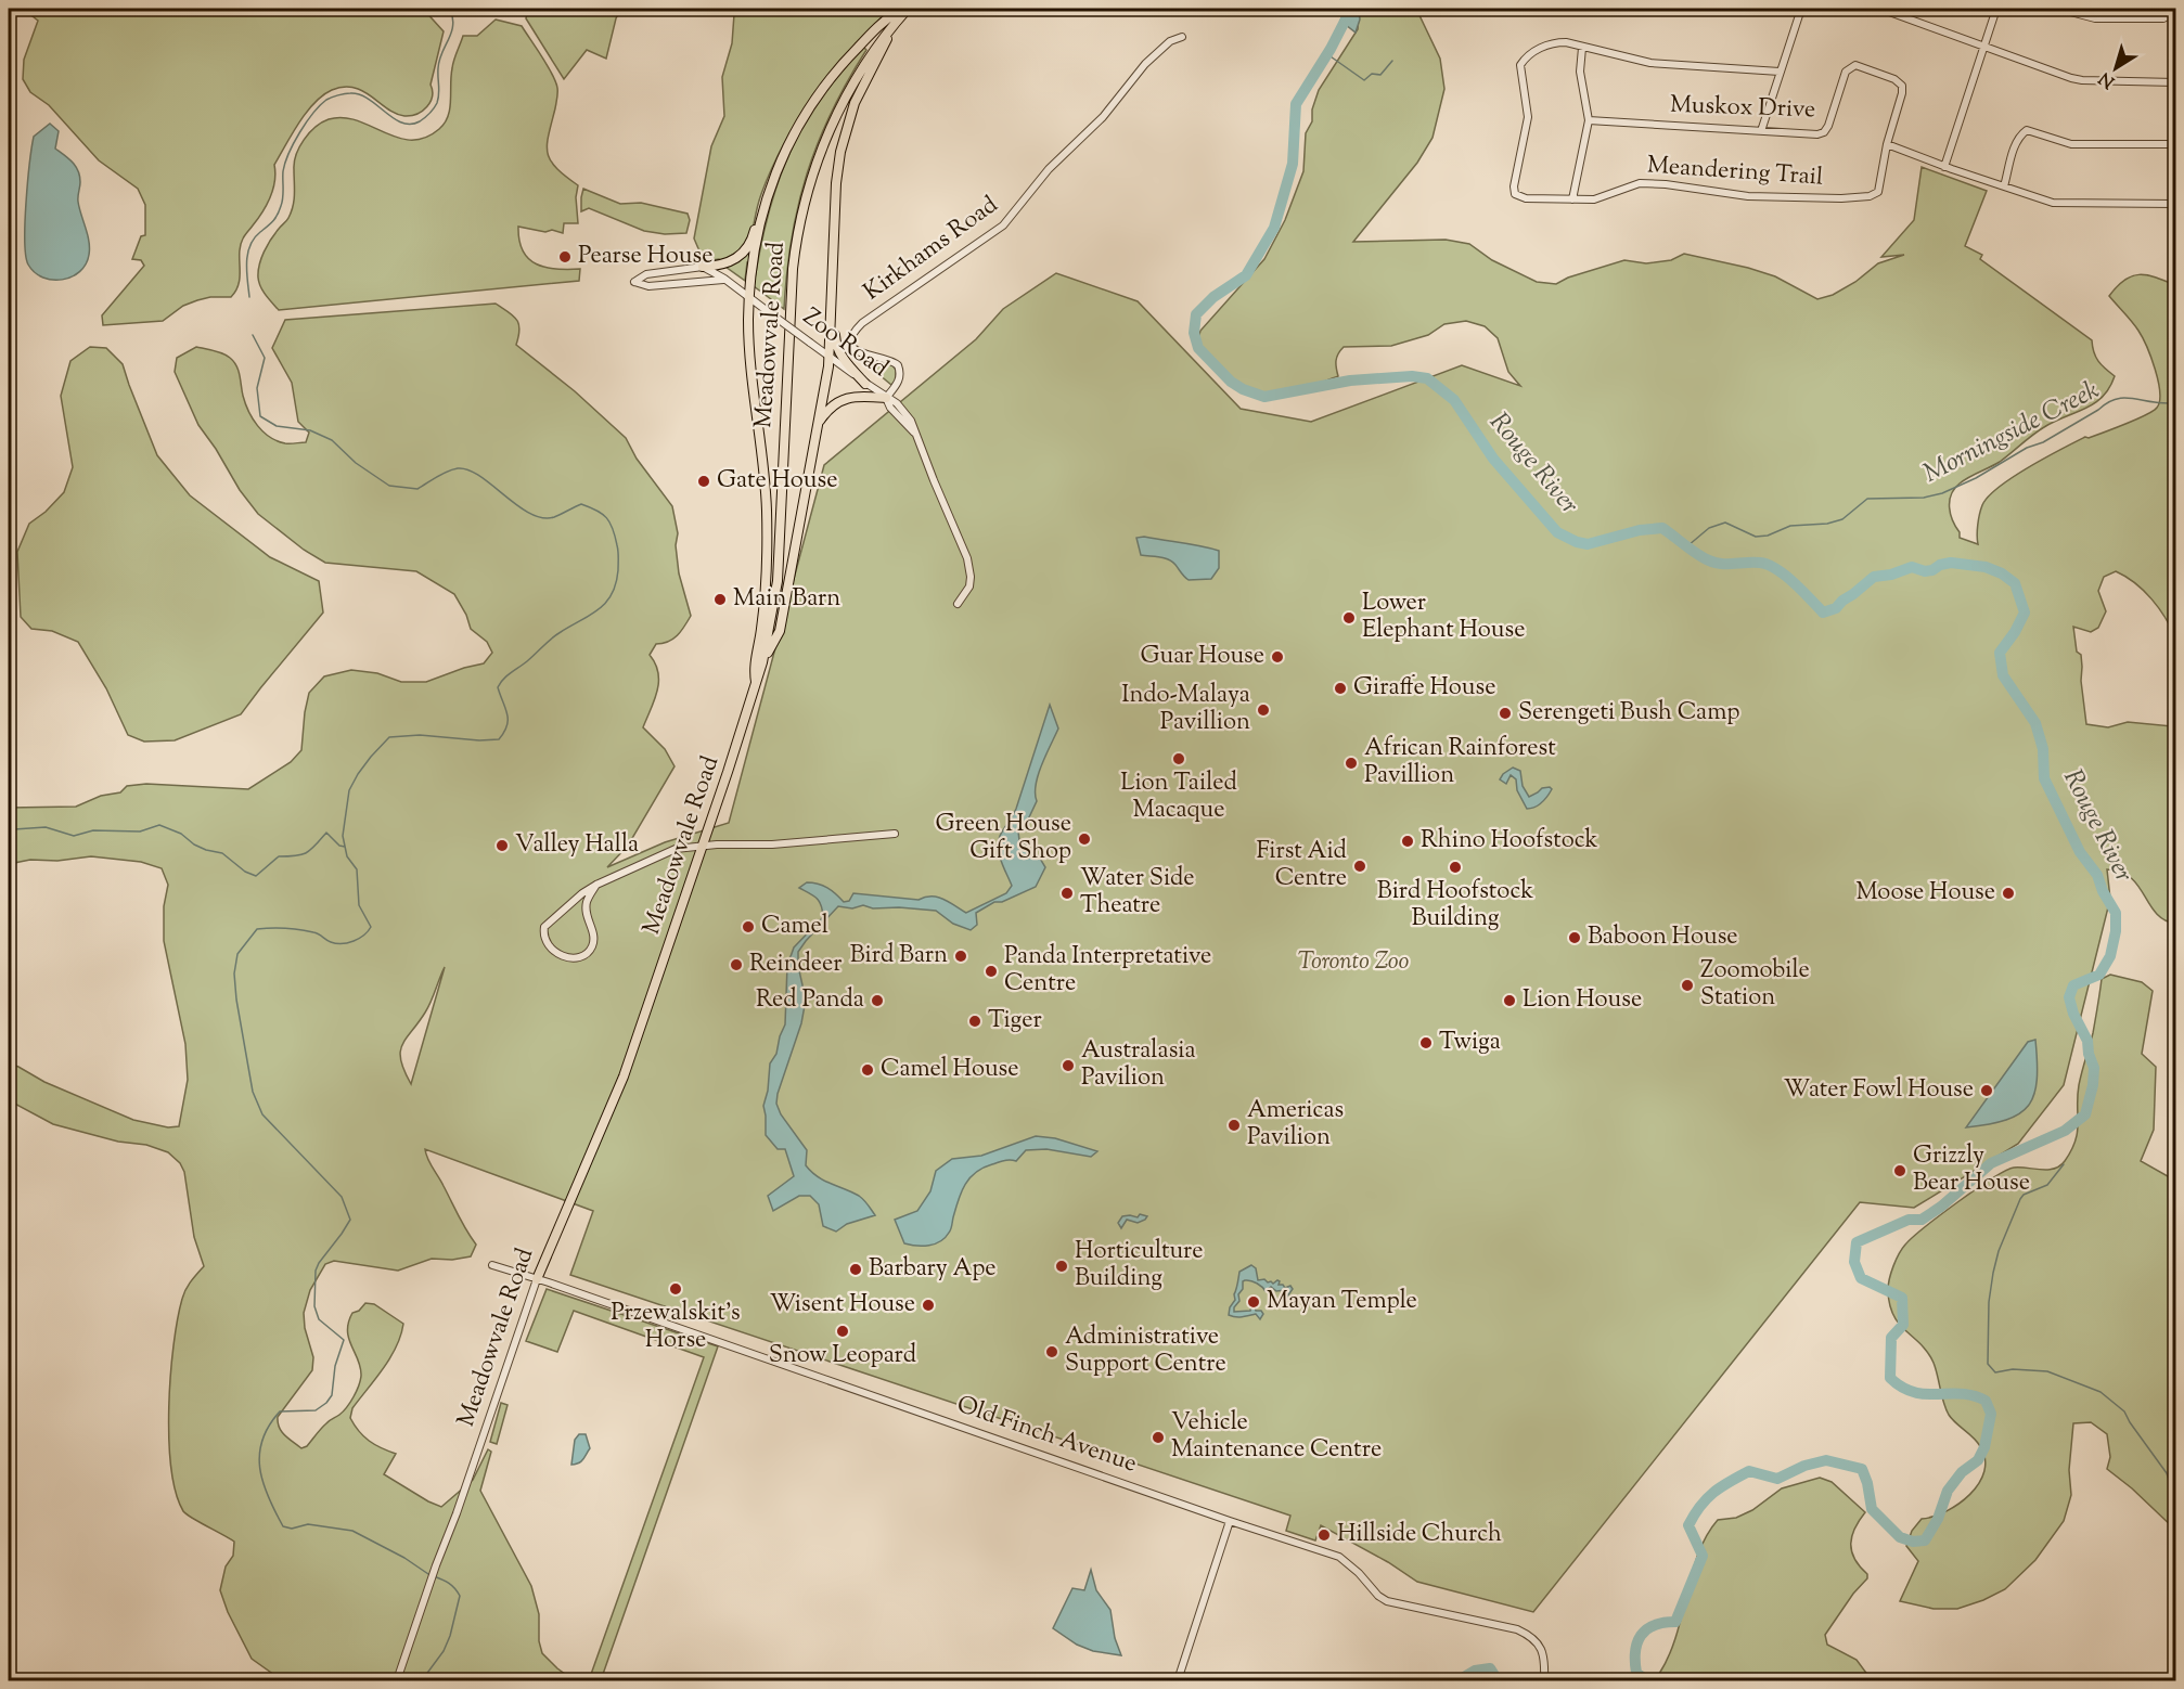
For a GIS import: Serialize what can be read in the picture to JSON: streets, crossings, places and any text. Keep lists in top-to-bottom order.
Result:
{
  "streets": {
    "main road": ["Meadowvale Road"],
    "street": [
      "Muskox Drive",
      "Meandering Trail",
      "Kirkhams Road",
      "Zoo Road",
      "Old Finch Avenue"
    ]
  },
  "crossings": [
    ["Muskox Drive", "Meandering Trail"],
    ["Kirkhams Road", "Zoo Road"],
    ["Meadowvale Road", "Old Finch Avenue"]
  ],
  "water": ["Morningside Creek", "Rouge River"],
  "parks": ["Toronto Zoo"],
  "places": [
    "Pearse House",
    "Gate House",
    "Main Barn",
    "Lower Elephant House",
    "Guar House",
    "Giraffe House",
    "Indo-Malaya Pavillion",
    "Serengeti Bush Camp",
    "Lion Tailed Macaque",
    "African Rainforest Pavillion",
    "Green House Gift Shop",
    "Rhino Hoofstock",
    "Valley Halla",
    "First Aid Centre",
    "Bird Hoofstock Building",
    "Water Side Theatre",
    "Moose House",
    "Camel",
    "Baboon House",
    "Bird Barn",
    "Reindeer",
    "Panda Interpretative Centre",
    "Zoomobile Station",
    "Red Panda",
    "Lion House",
    "Tiger",
    "Twiga",
    "Australasia Pavilion",
    "Camel House",
    "Water Fowl House",
    "Americas Pavilion",
    "Grizzly Bear House",
    "Horticulture Building",
    "Barbary Ape",
    "Przewalskit's Horse",
    "Mayan Temple",
    "Wisent House",
    "Snow Leopard",
    "Administrative Support Centre",
    "Vehicle Maintenance Centre",
    "Hillside Church"
  ],
  "north": "bottom left"
}
